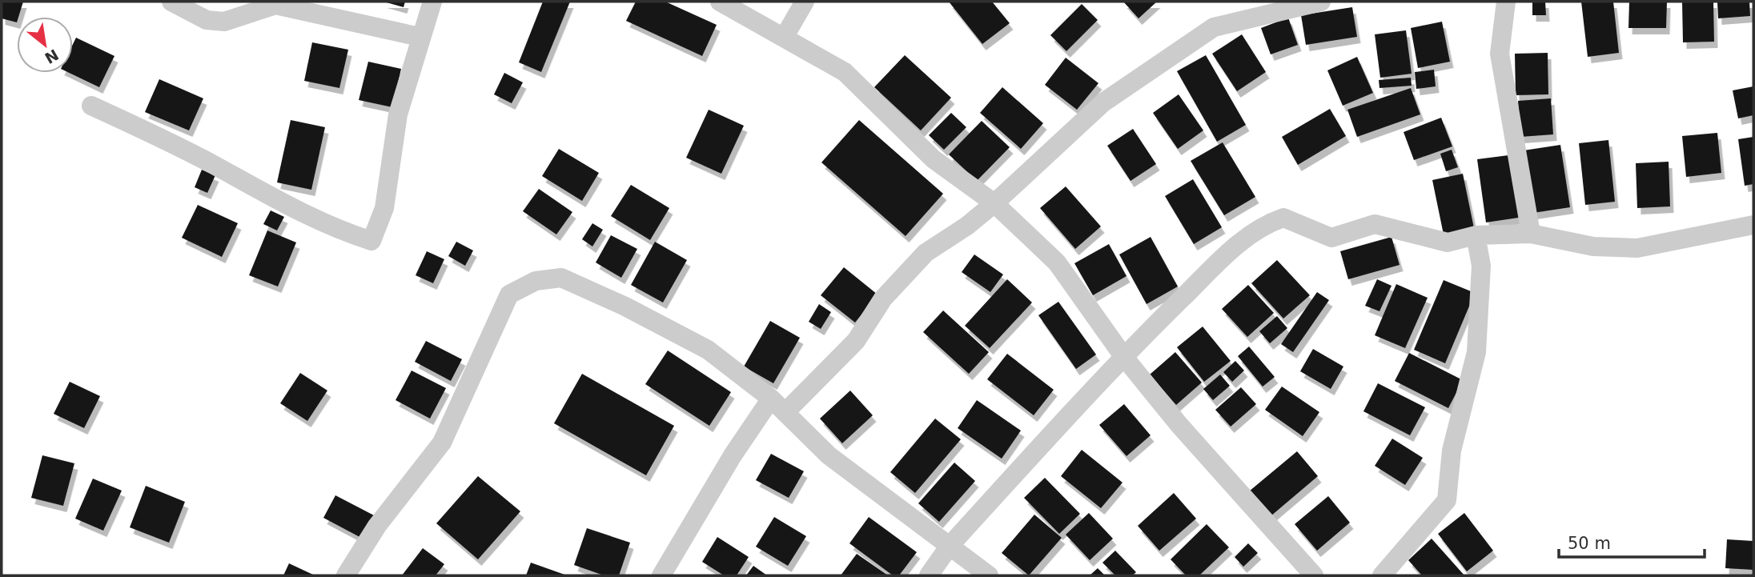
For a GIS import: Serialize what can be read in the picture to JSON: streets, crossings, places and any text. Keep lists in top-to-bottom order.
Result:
{
  "scale_bar": "50 m",
  "north": "bottom right"
}
